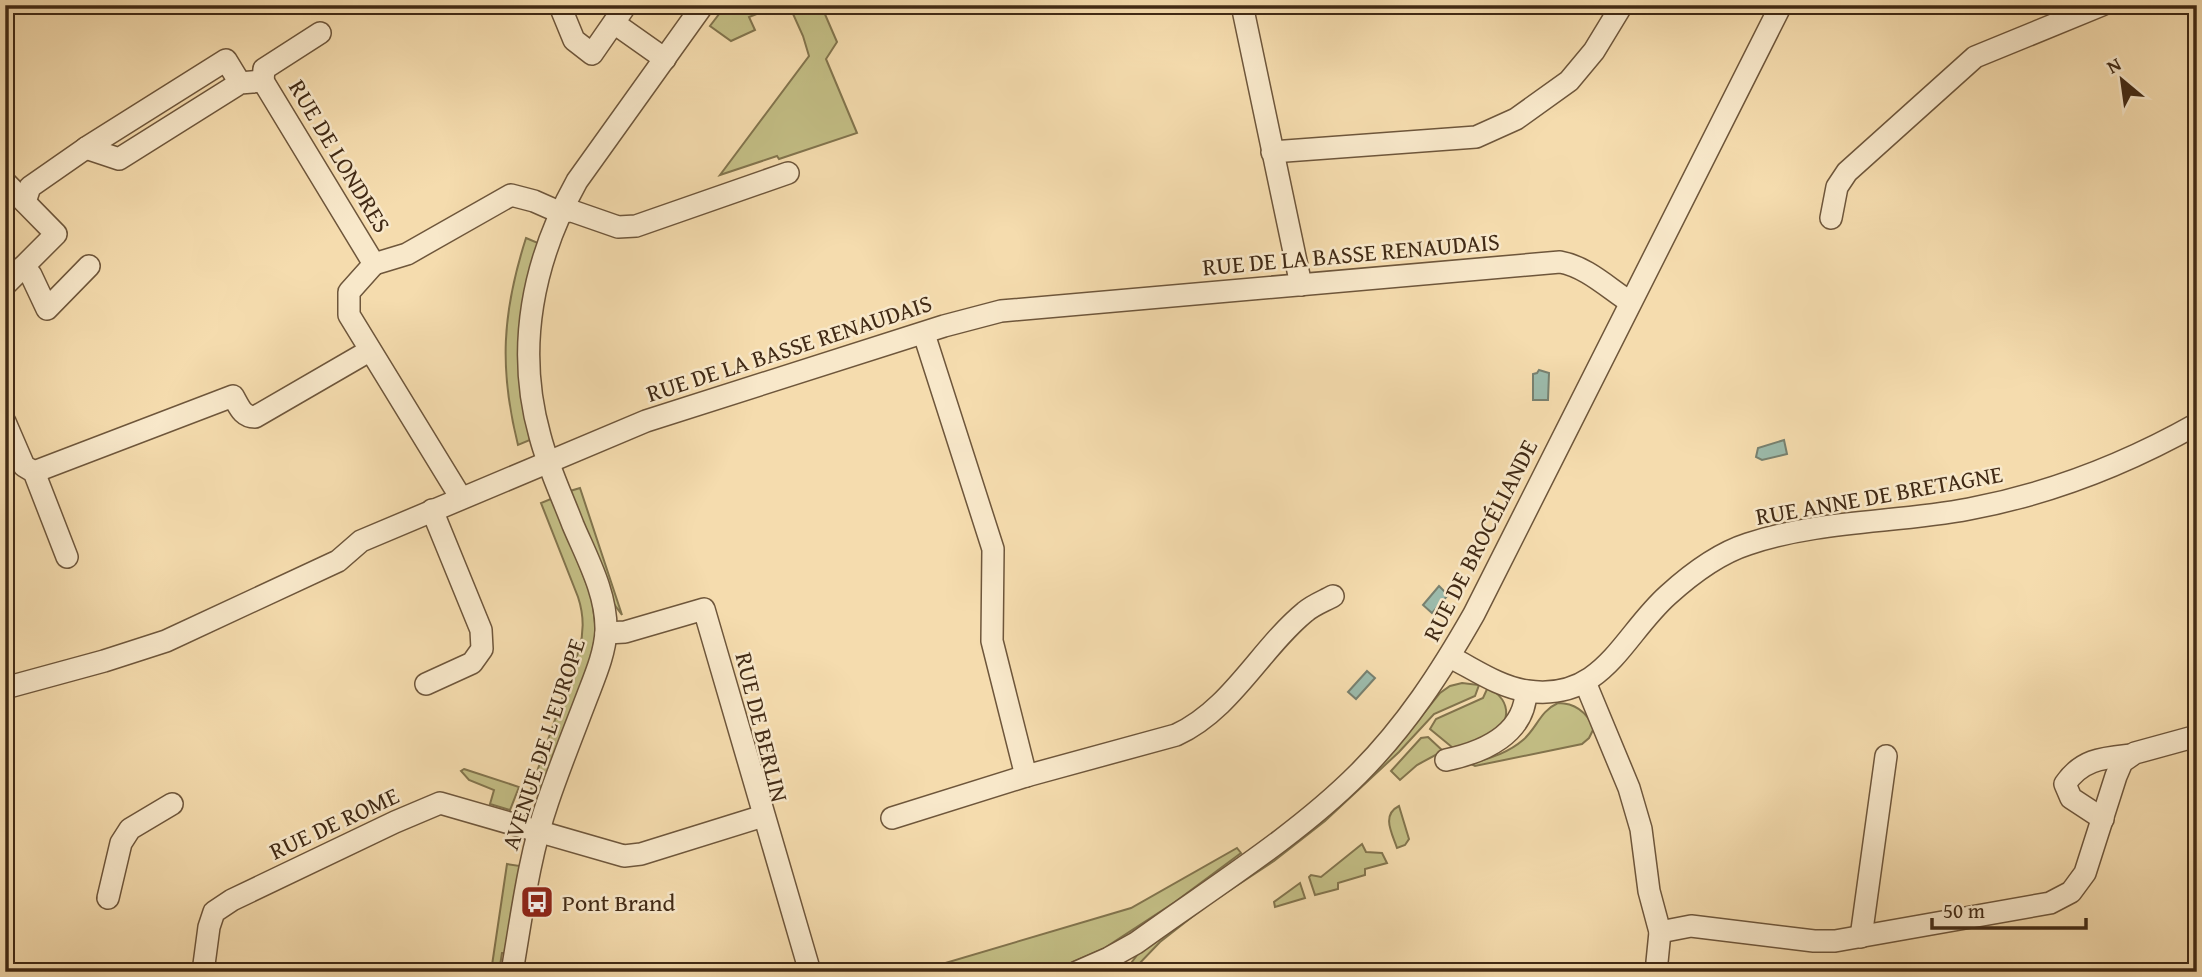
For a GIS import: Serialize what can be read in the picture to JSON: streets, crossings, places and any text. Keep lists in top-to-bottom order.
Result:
{
  "streets": {
    "street": [
      "RUE DE LONDRES",
      "RUE DE LA BASSE RENAUDAIS",
      "RUE ANNE DE BRETAGNE",
      "RUE DE BROCÉLIANDE",
      "RUE DE BERLIN",
      "AVENUE DE L'EUROPE",
      "RUE DE ROME"
    ]
  },
  "crossings": [
    ["RUE DE LONDRES", "AVENUE DE L'EUROPE"],
    ["RUE DE LA BASSE RENAUDAIS", "RUE DE BROCÉLIANDE"],
    ["RUE DE LA BASSE RENAUDAIS", "AVENUE DE L'EUROPE"],
    ["RUE ANNE DE BRETAGNE", "RUE DE BROCÉLIANDE"],
    ["RUE DE BERLIN", "AVENUE DE L'EUROPE"],
    ["RUE DE BERLIN", "RUE DE ROME"],
    ["AVENUE DE L'EUROPE", "RUE DE ROME"]
  ],
  "places": {
    "bus stop": ["Pont Brand"]
  },
  "scale_bar": "50 m",
  "north": "top left"
}
